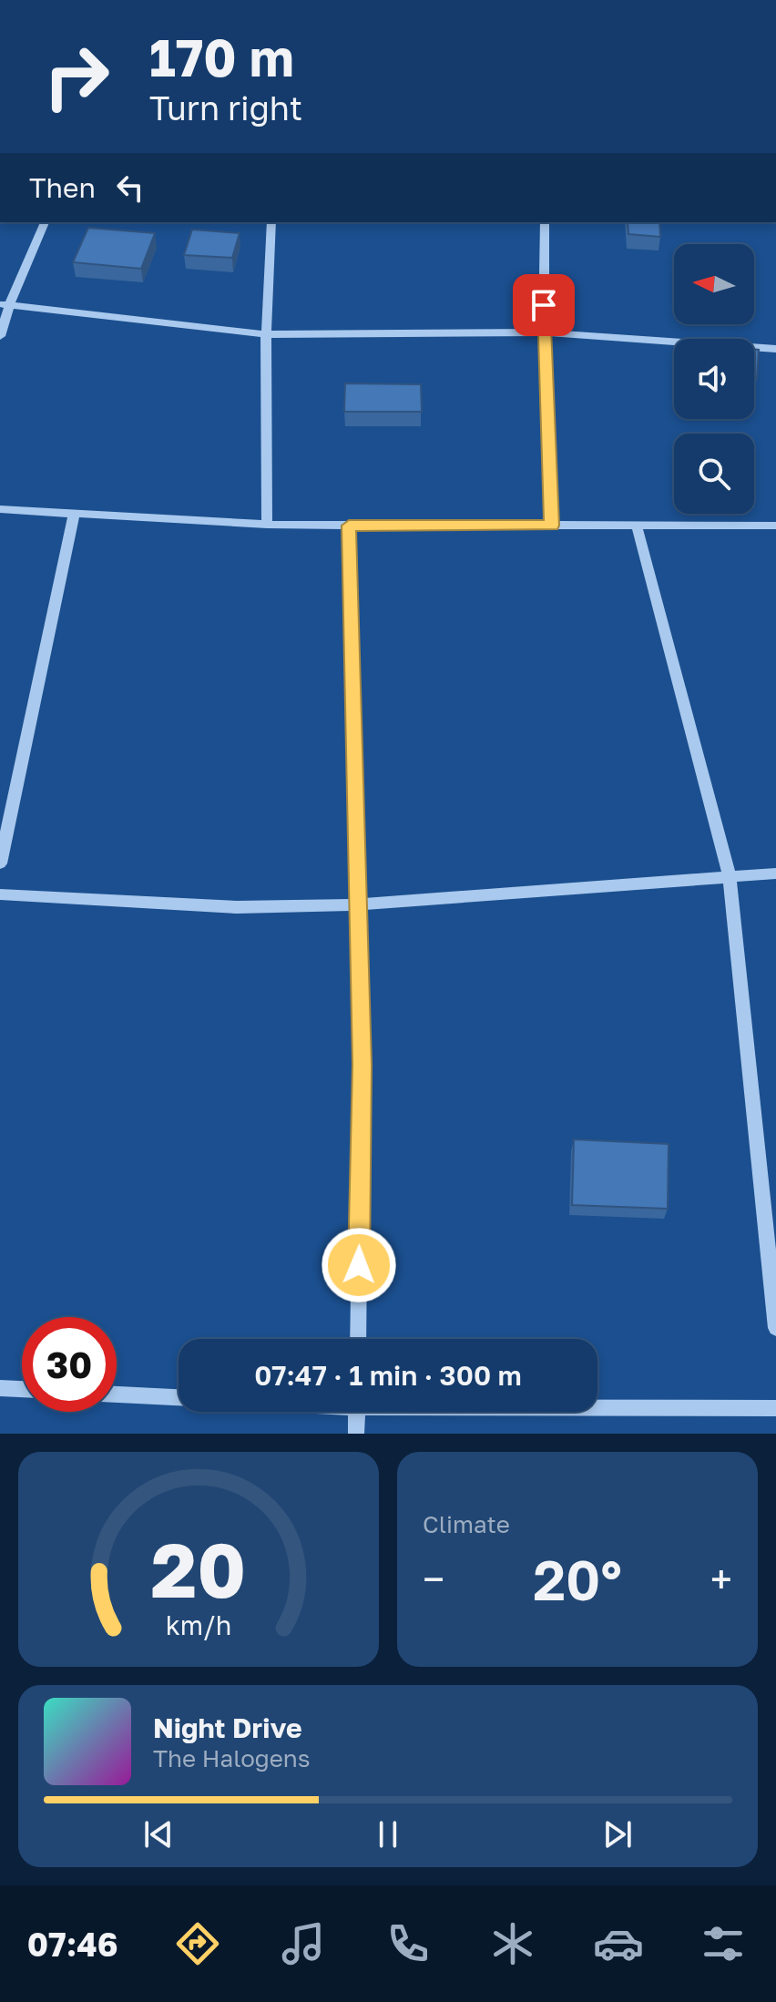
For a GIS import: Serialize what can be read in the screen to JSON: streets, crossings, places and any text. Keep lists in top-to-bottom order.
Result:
{
  "north": "left",
  "page": {
    "turn": ["170 m", "Turn right"],
    "then": "Then",
    "limit": "30",
    "trip": "07:47 · 1 min · 300 m",
    "tile": "Climate",
    "heat": ["−", "20°", "+"],
    "song": ["Night Drive", "The Halogens"],
    "tabs": "07:46",
    "gauge": ["20", "km/h"]
  }
}
